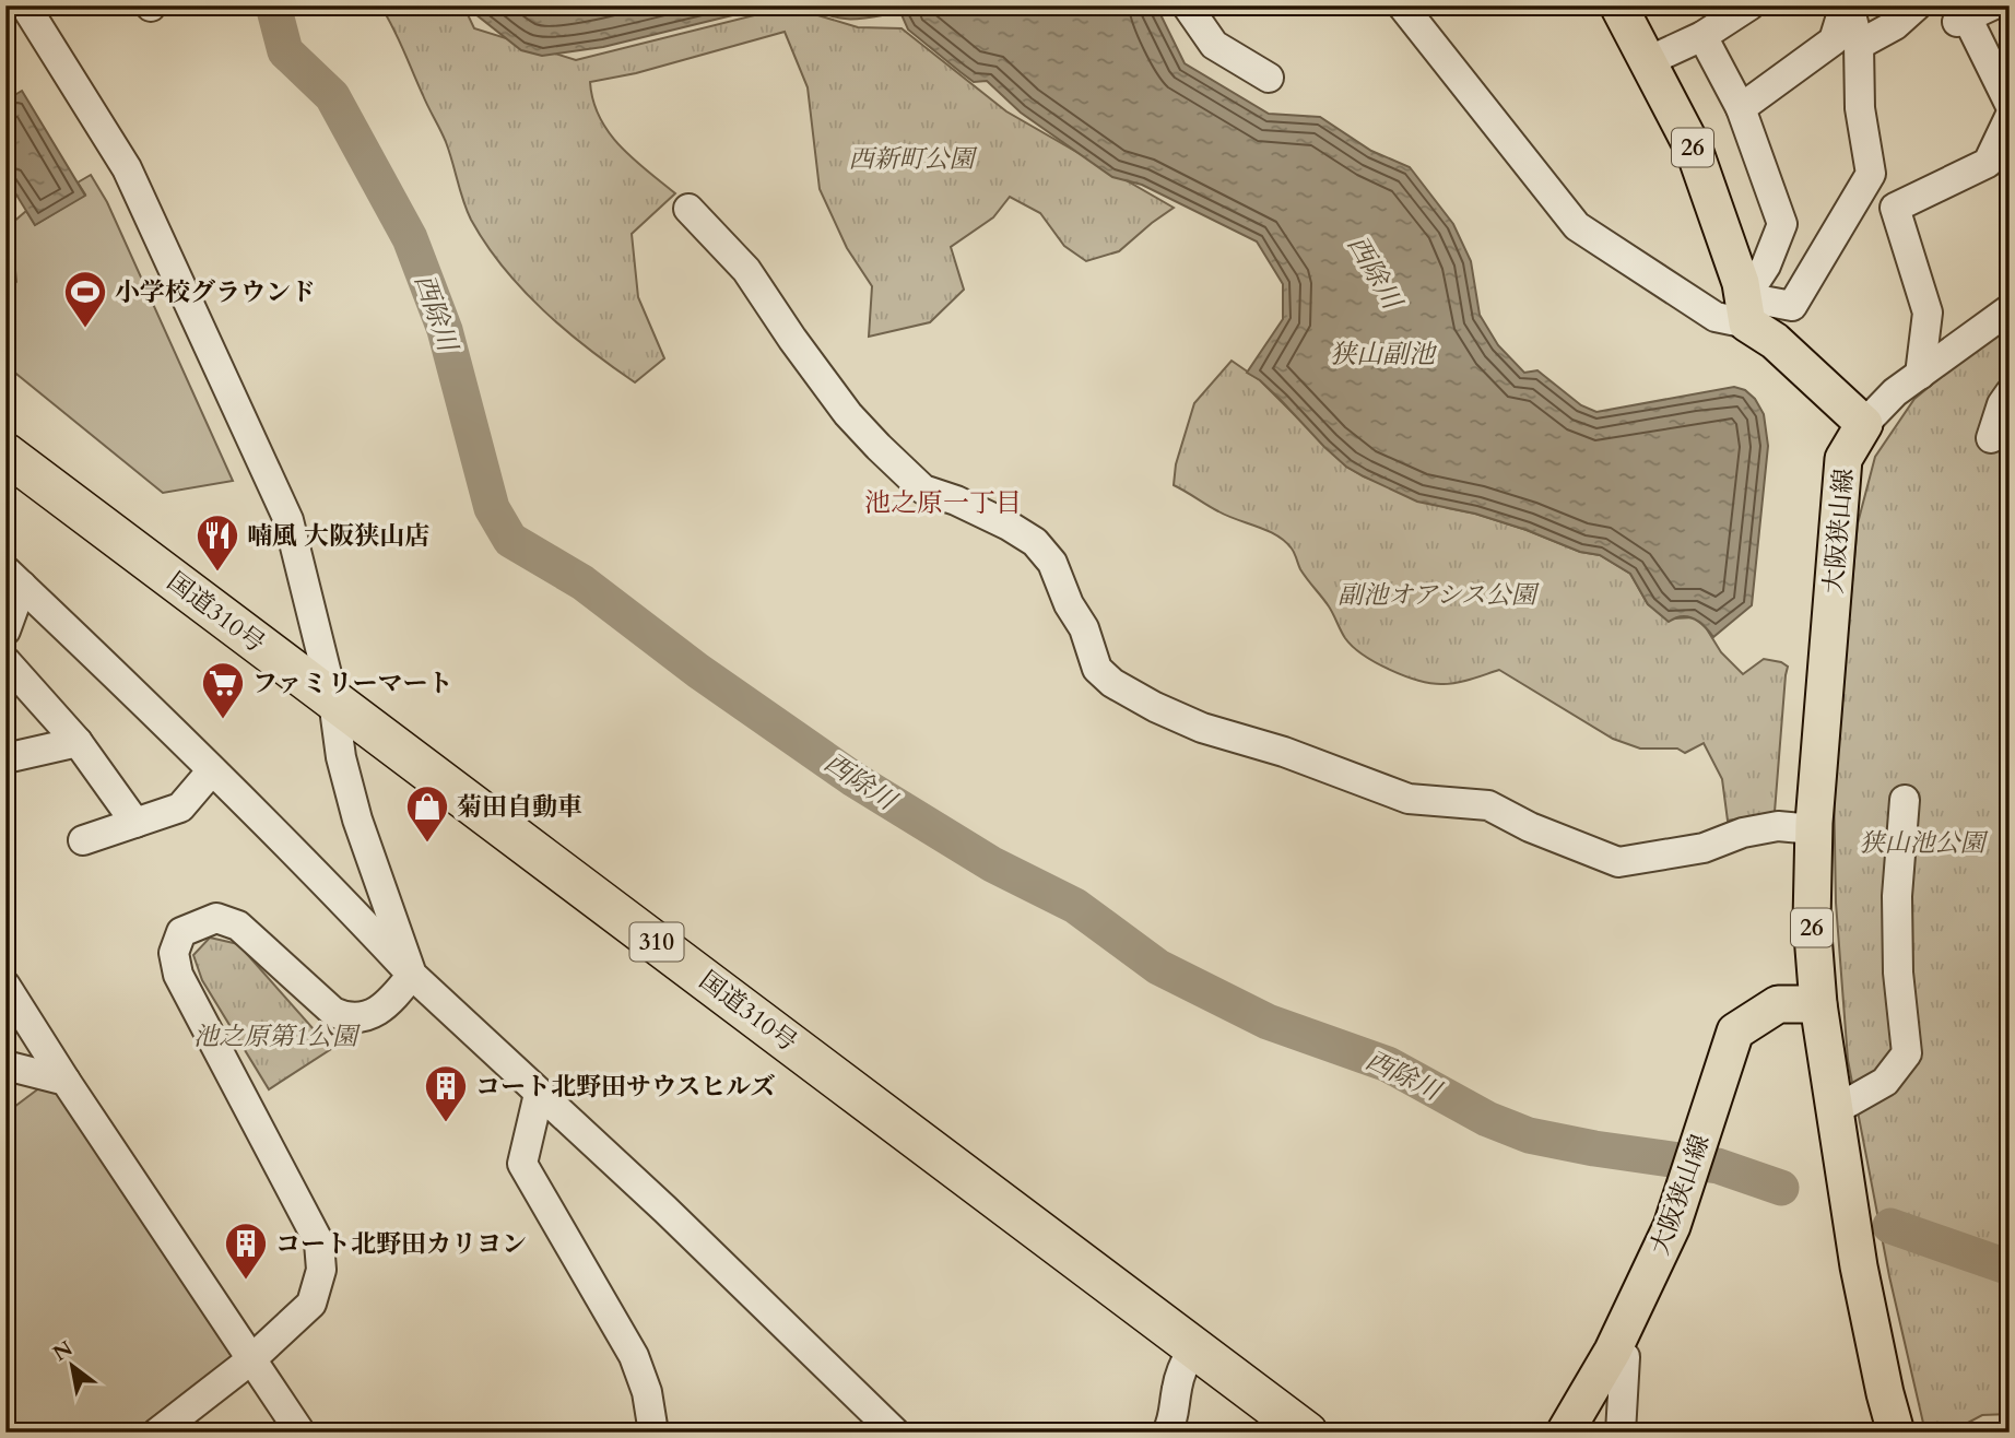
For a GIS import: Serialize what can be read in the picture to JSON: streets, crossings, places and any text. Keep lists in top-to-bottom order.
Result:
{
  "streets": {
    "highway": ["国道310号", "310"],
    "main road": ["26", "大阪狭山線"]
  },
  "districts": ["池之原一丁目"],
  "water": ["西除川", "狭山副池"],
  "parks": [
    "西新町公園",
    "副池オアシス公園",
    "狭山池公園",
    "池之原第1公園"
  ],
  "places": {
    "sports": ["小学校グラウンド"],
    "restaurant": ["喃風 大阪狭山店"],
    "supermarket": ["ファミリーマート"],
    "shop": ["菊田自動車"],
    "building": ["コート北野田サウスヒルズ", "コート北野田カリヨン"]
  },
  "north": "top left"
}
